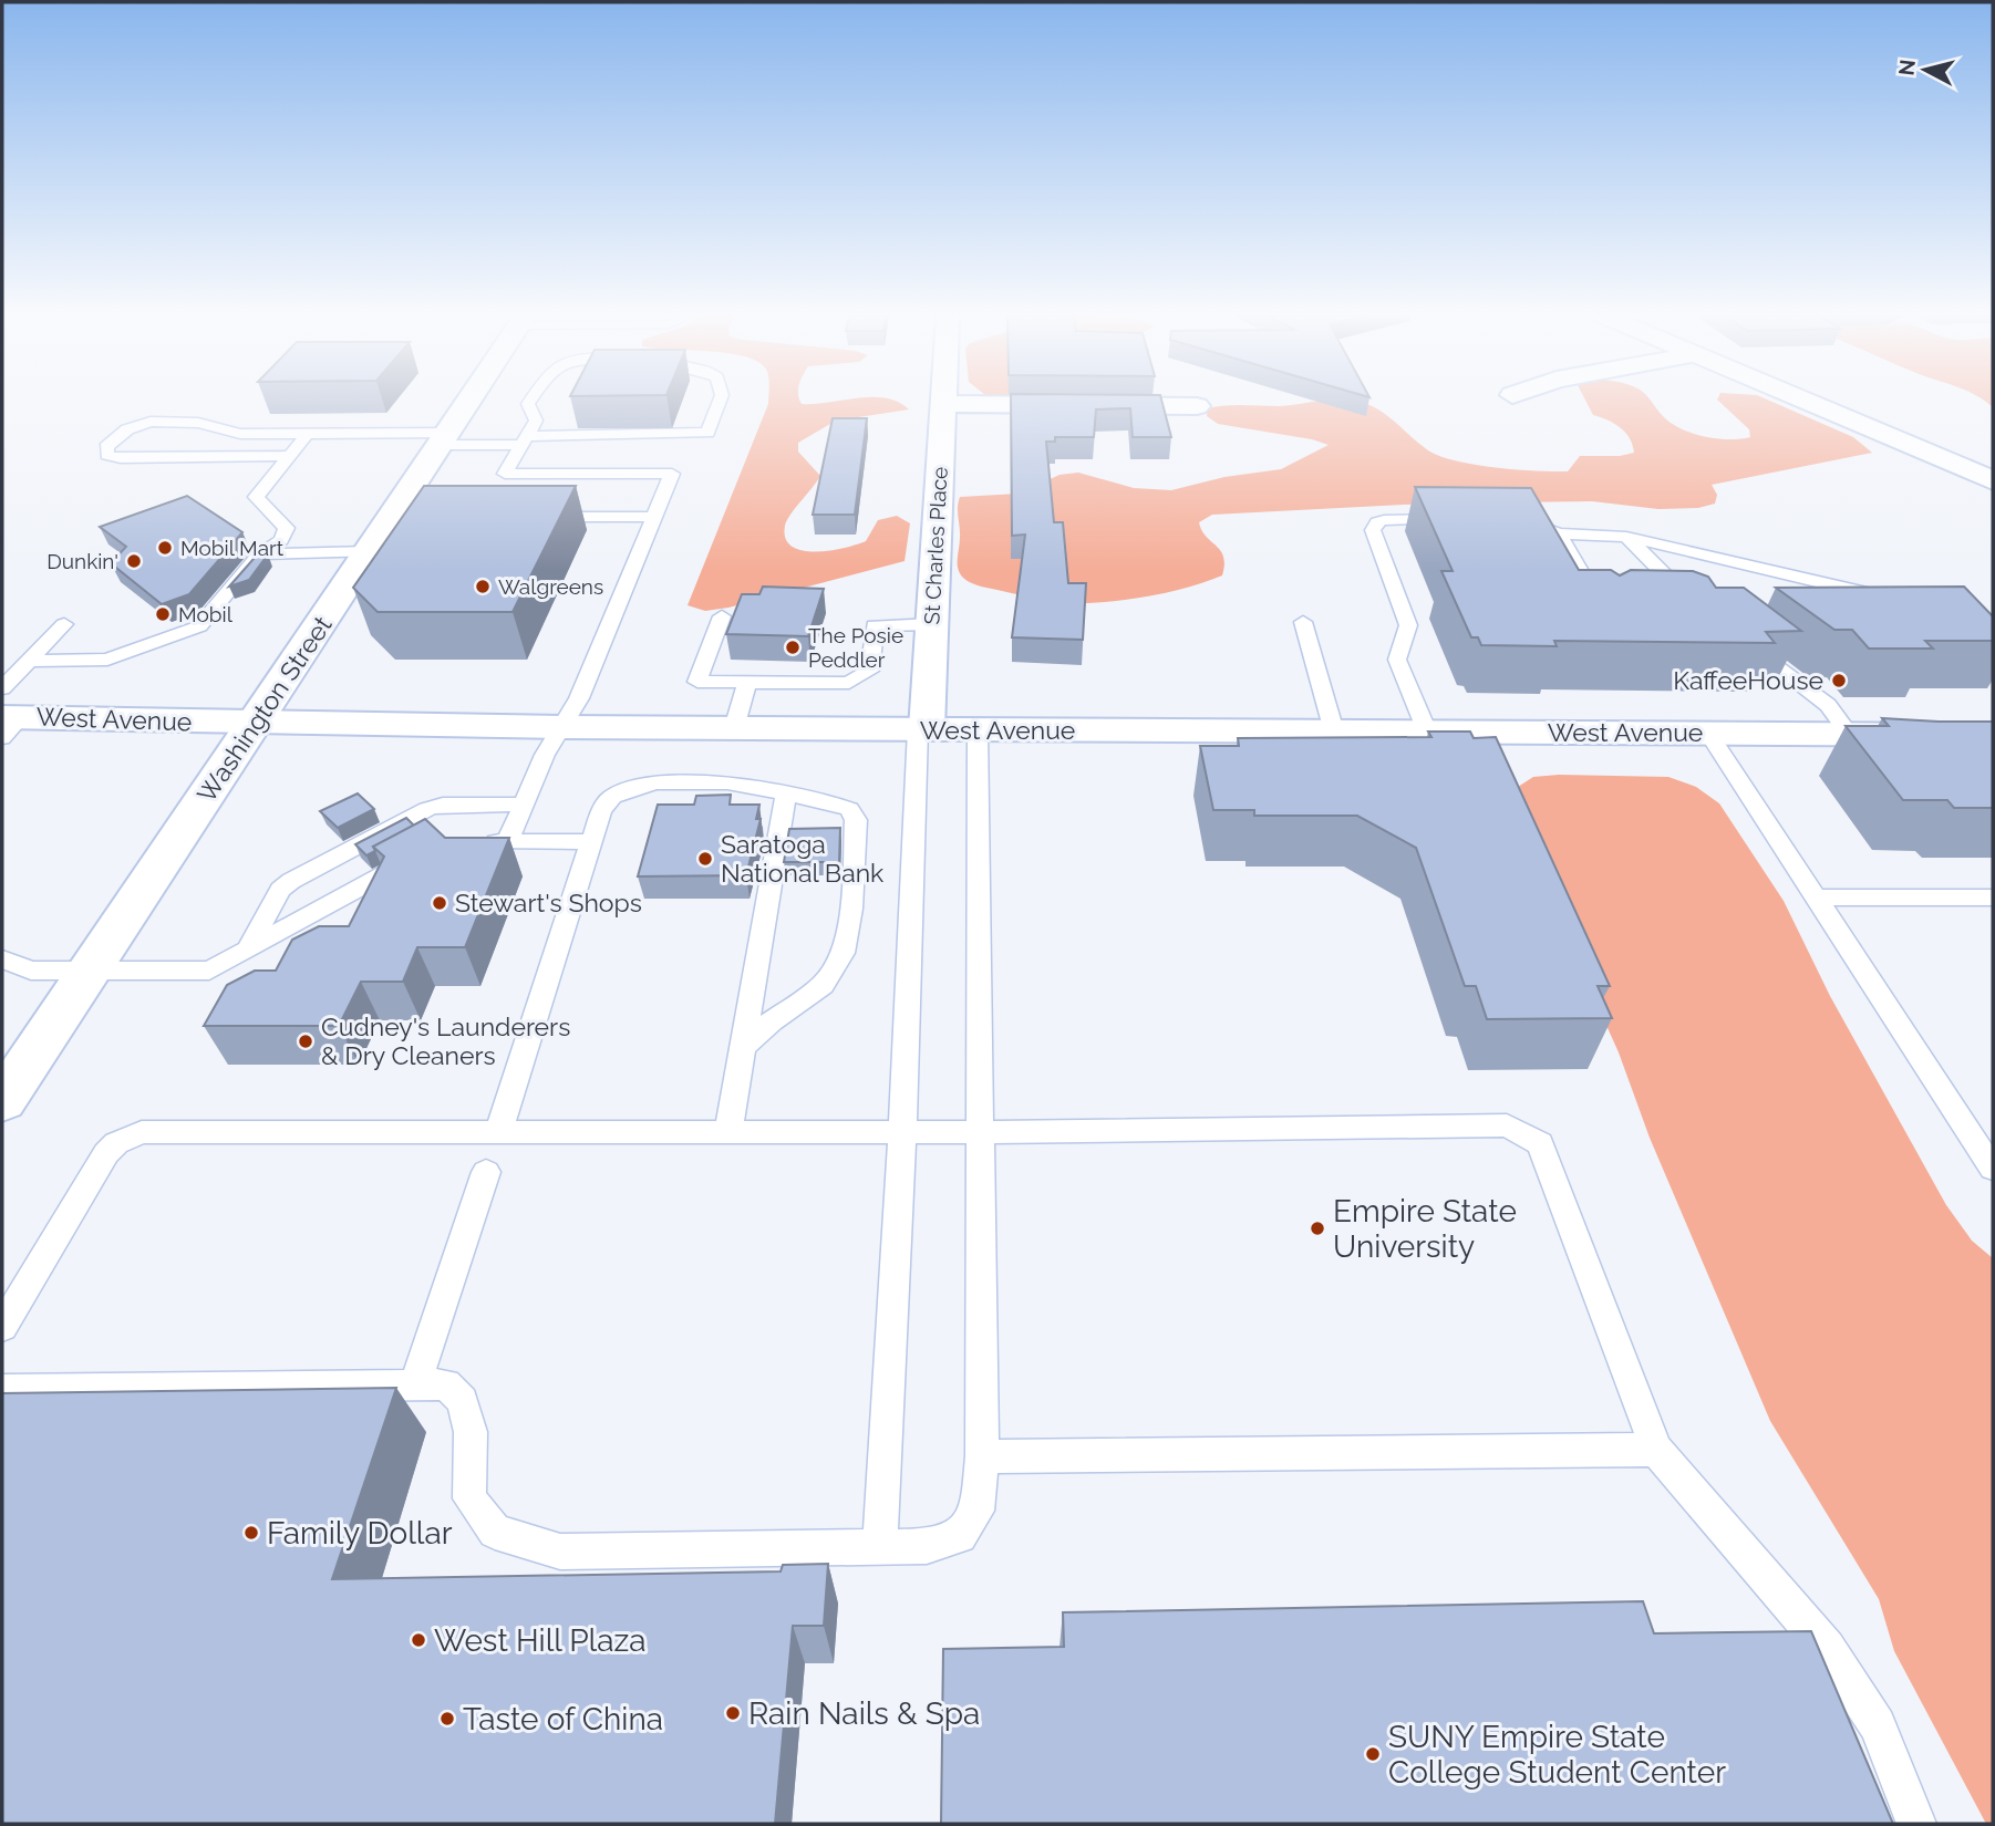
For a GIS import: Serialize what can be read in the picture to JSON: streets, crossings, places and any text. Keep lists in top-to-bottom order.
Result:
{
  "streets": {
    "main road": ["St Charles Place", "Washington Street", "West Avenue"]
  },
  "crossings": [
    ["St Charles Place", "West Avenue"],
    ["Washington Street", "West Avenue"]
  ],
  "places": [
    "Mobil Mart",
    "Dunkin'",
    "Walgreens",
    "Mobil",
    "The Posie Peddler",
    "KaffeeHouse",
    "Saratoga National Bank",
    "Stewart's Shops",
    "Cudney's Launderers & Dry Cleaners",
    "Empire State University",
    "Family Dollar",
    "West Hill Plaza",
    "Rain Nails & Spa",
    "Taste of China",
    "SUNY Empire State College Student Center"
  ],
  "north": "left"
}
